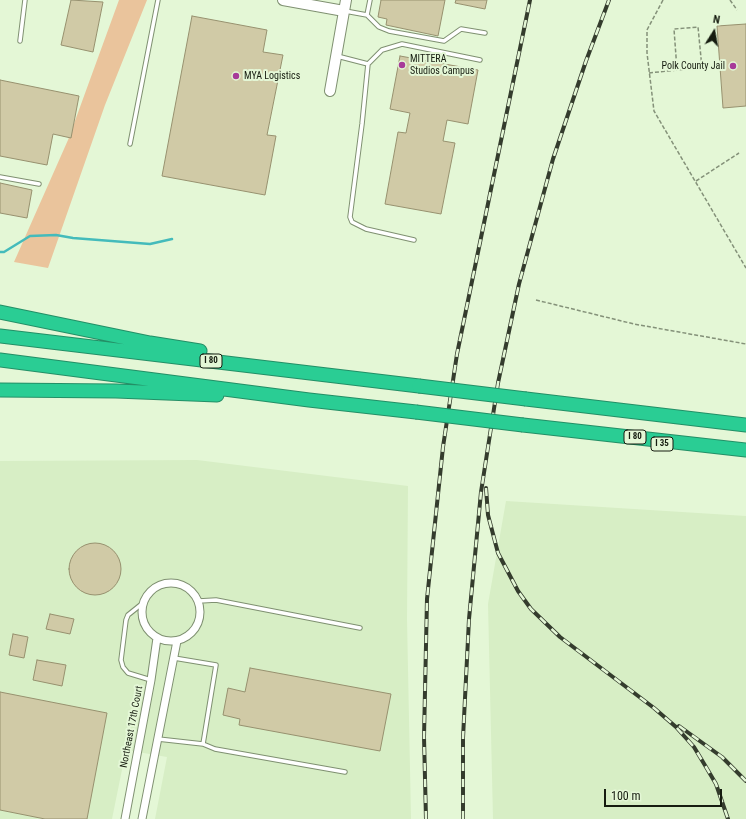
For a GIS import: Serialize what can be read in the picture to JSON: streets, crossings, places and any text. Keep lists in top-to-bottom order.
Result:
{
  "streets": {
    "highway": ["I 80", "I 35"],
    "street": ["Northeast 17th Court"]
  },
  "crossings": [
    ["I 80", "I 35"]
  ],
  "places": ["MITTERA Studios Campus", "Polk County Jail", "MYA Logistics"],
  "scale_bar": "100 m",
  "north": "top"
}
